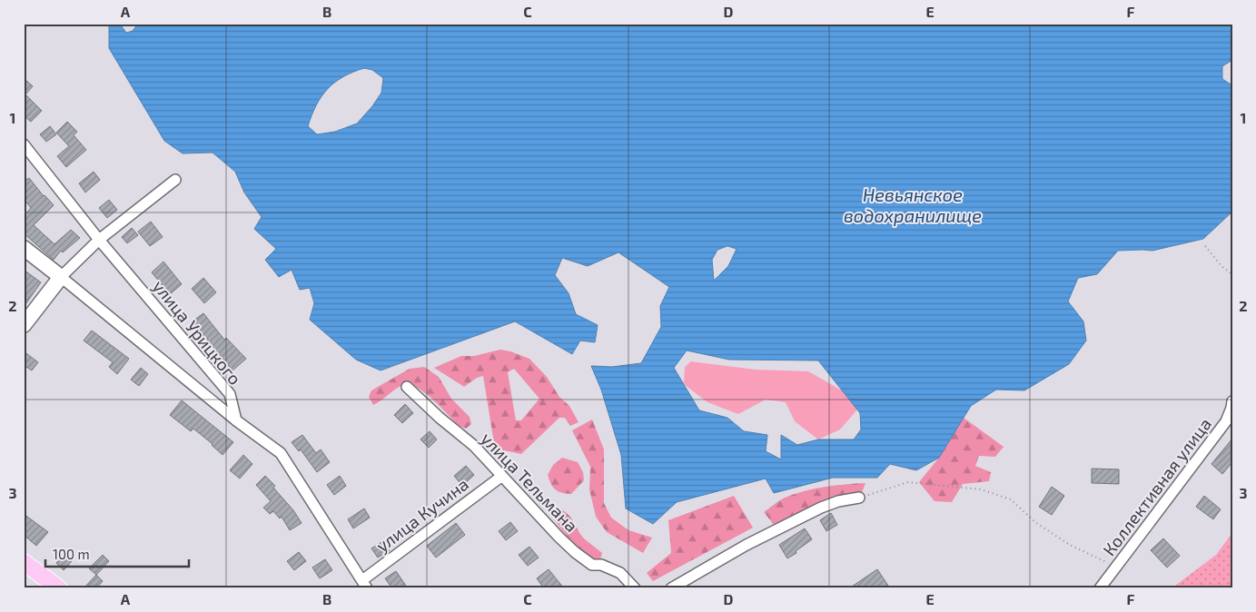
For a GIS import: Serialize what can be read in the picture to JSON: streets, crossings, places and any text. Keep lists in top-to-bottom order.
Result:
{
  "streets": {
    "street": [
      "улица Урицкого",
      "улица Тельмана",
      "Коллективная улица",
      "улица Кучина"
    ]
  },
  "crossings": [
    ["улица Тельмана", "улица Кучина"]
  ],
  "water": ["Невьянское водохранилище"],
  "scale_bar": "100 m",
  "grid": {
    "columns": [
      "A",
      "B",
      "C",
      "D",
      "E",
      "F"
    ],
    "rows": ["1", "2", "3"]
  }
}
